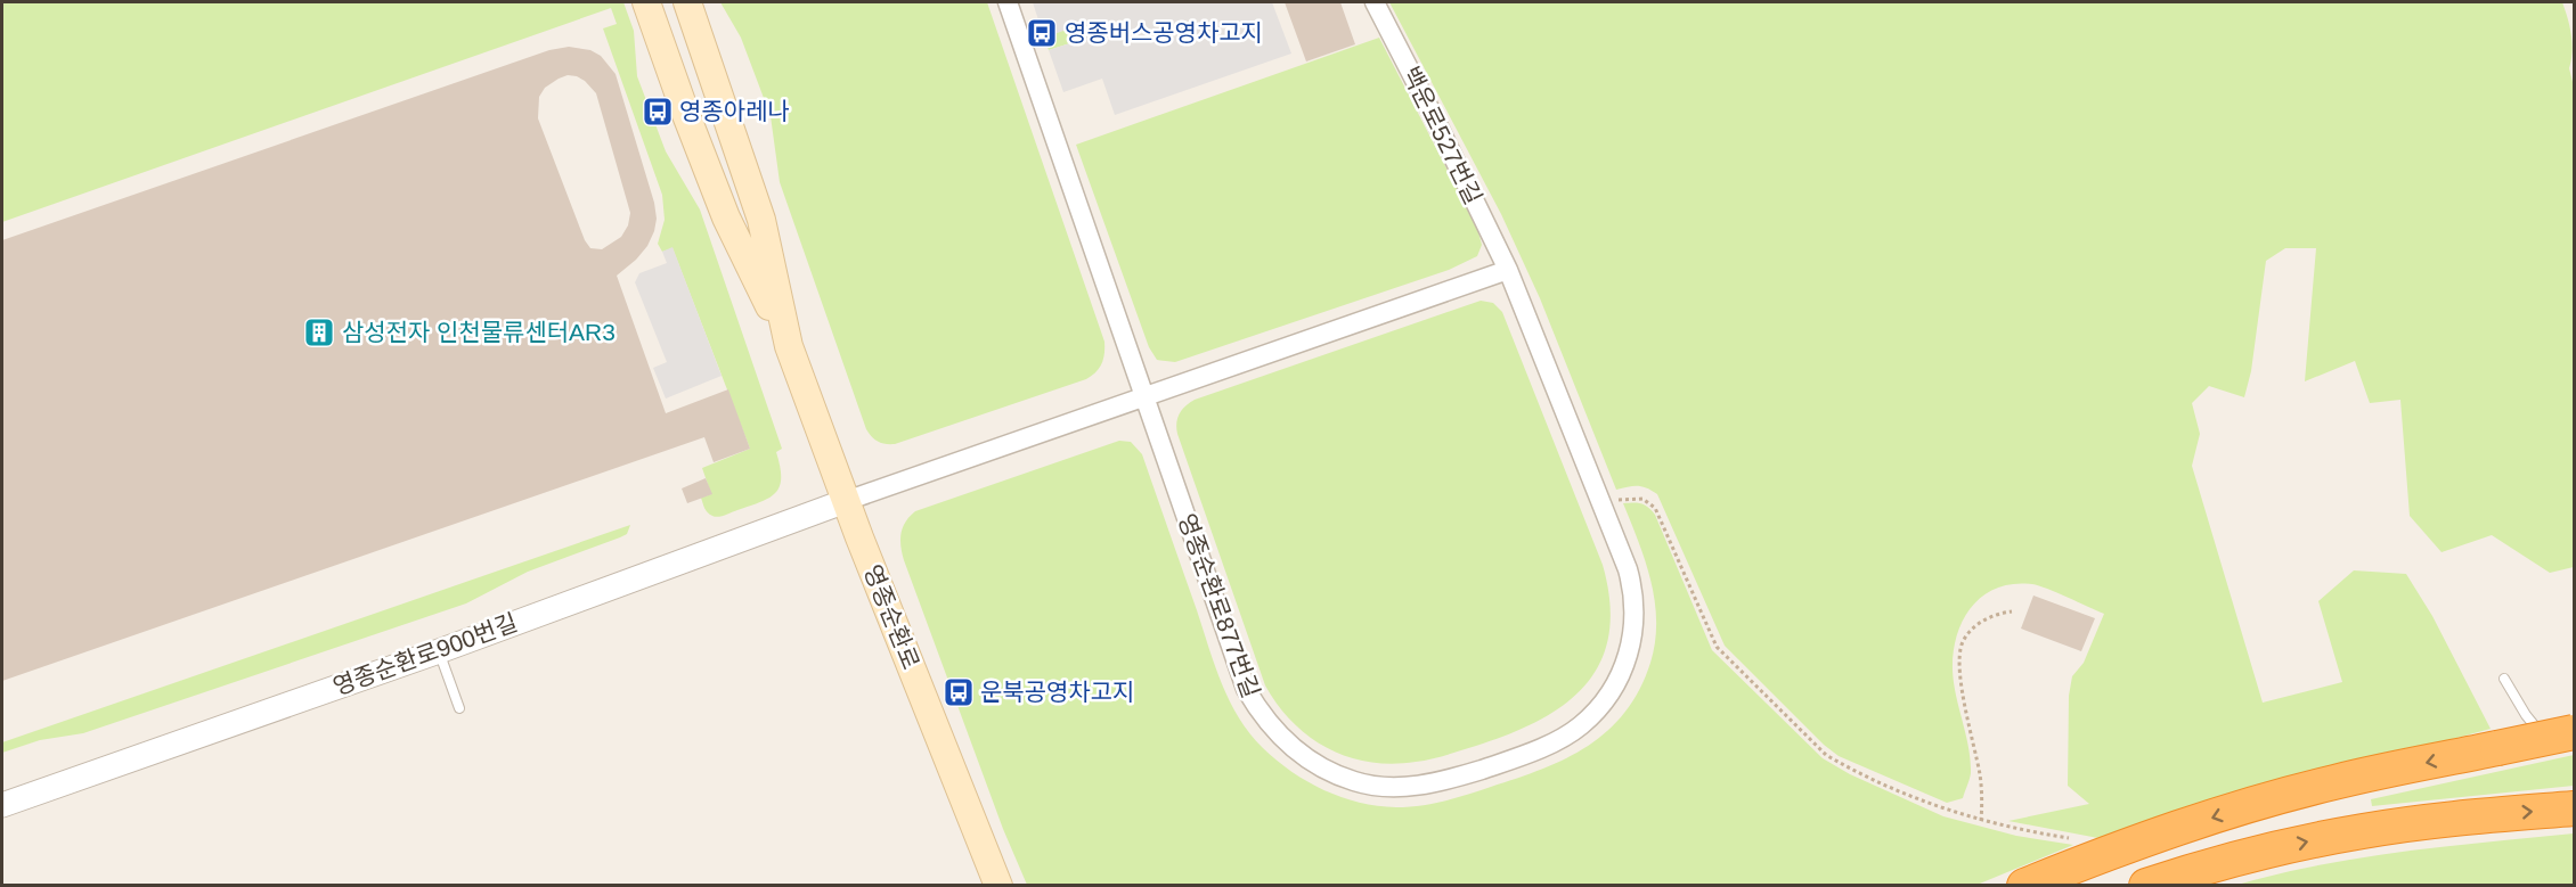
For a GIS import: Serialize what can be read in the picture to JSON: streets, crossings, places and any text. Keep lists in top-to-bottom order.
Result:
{
  "streets": {
    "main road": ["영종순환로"],
    "street": ["백운로527번길", "영종순환로877번길", "영종순환로900번길"]
  },
  "crossings": [
    ["백운로527번길", "영종순환로877번길"],
    ["영종순환로", "영종순환로900번길"]
  ],
  "places": {
    "bus stop": ["영종버스공영차고지", "영종아레나", "운북공영차고지"],
    "building": ["삼성전자 인천물류센터AR3"]
  }
}
